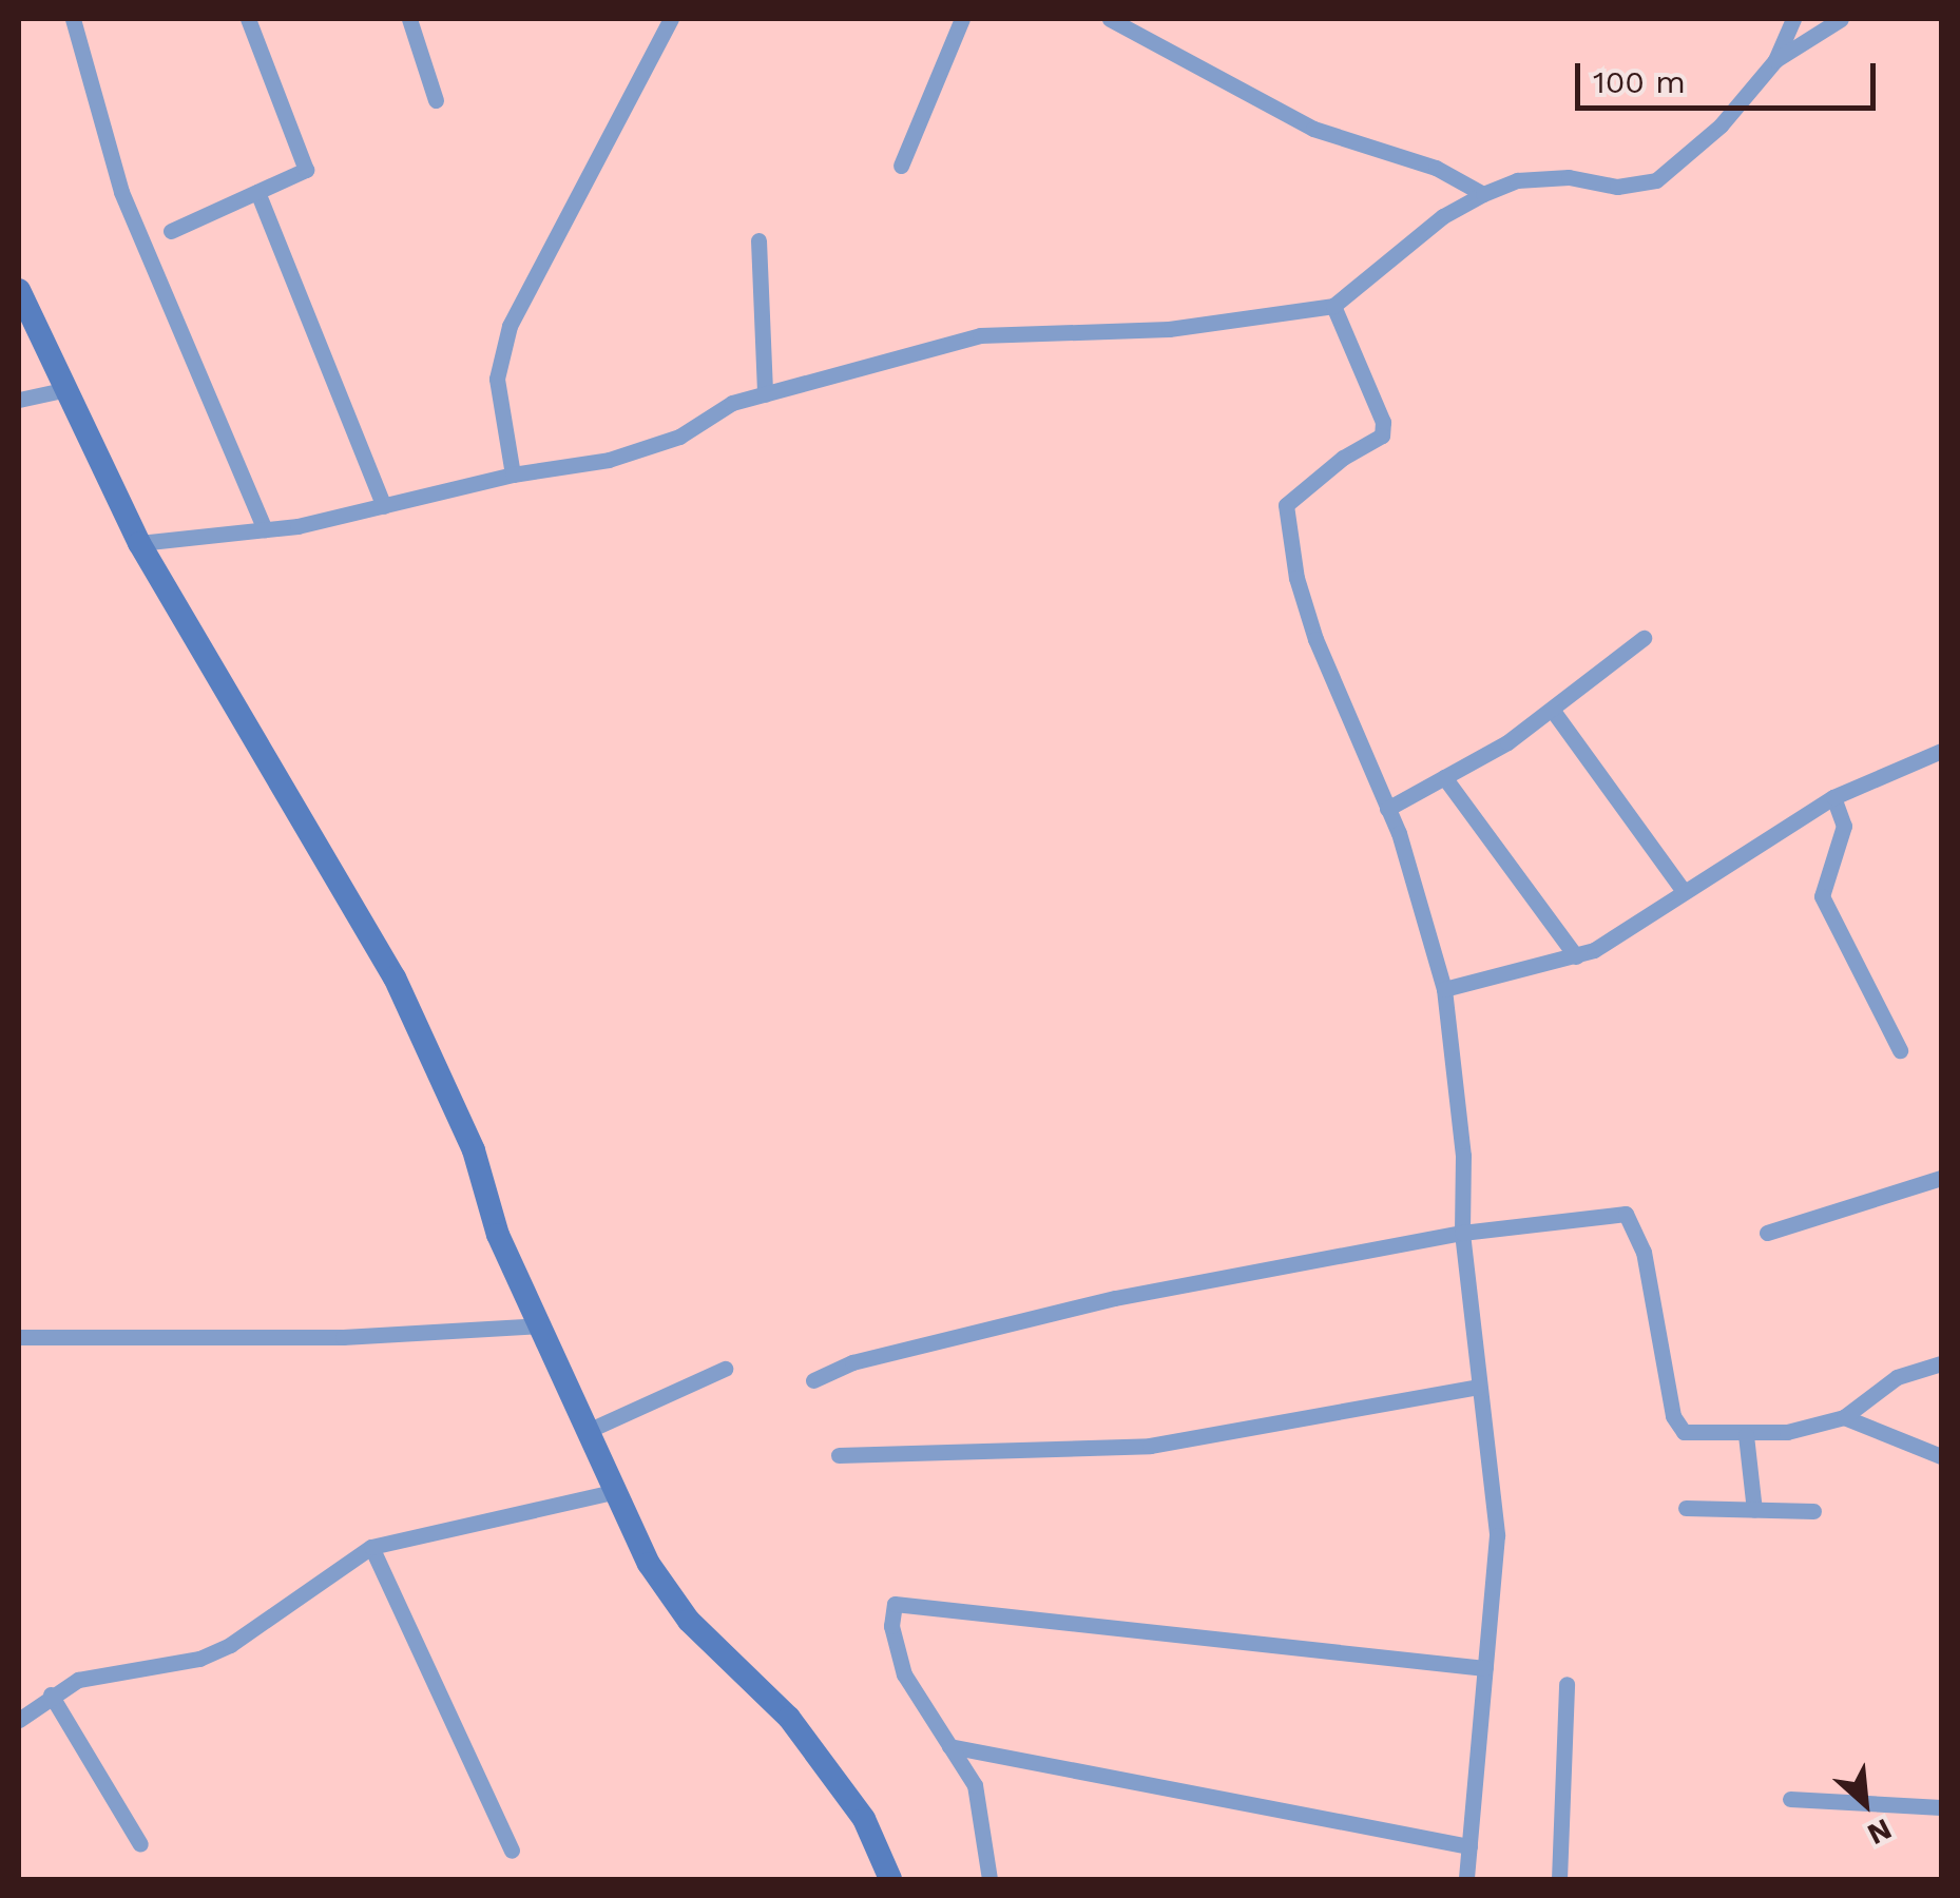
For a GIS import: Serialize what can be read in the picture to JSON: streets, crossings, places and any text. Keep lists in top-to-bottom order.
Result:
{
  "scale_bar": "100 m",
  "north": "bottom right"
}
